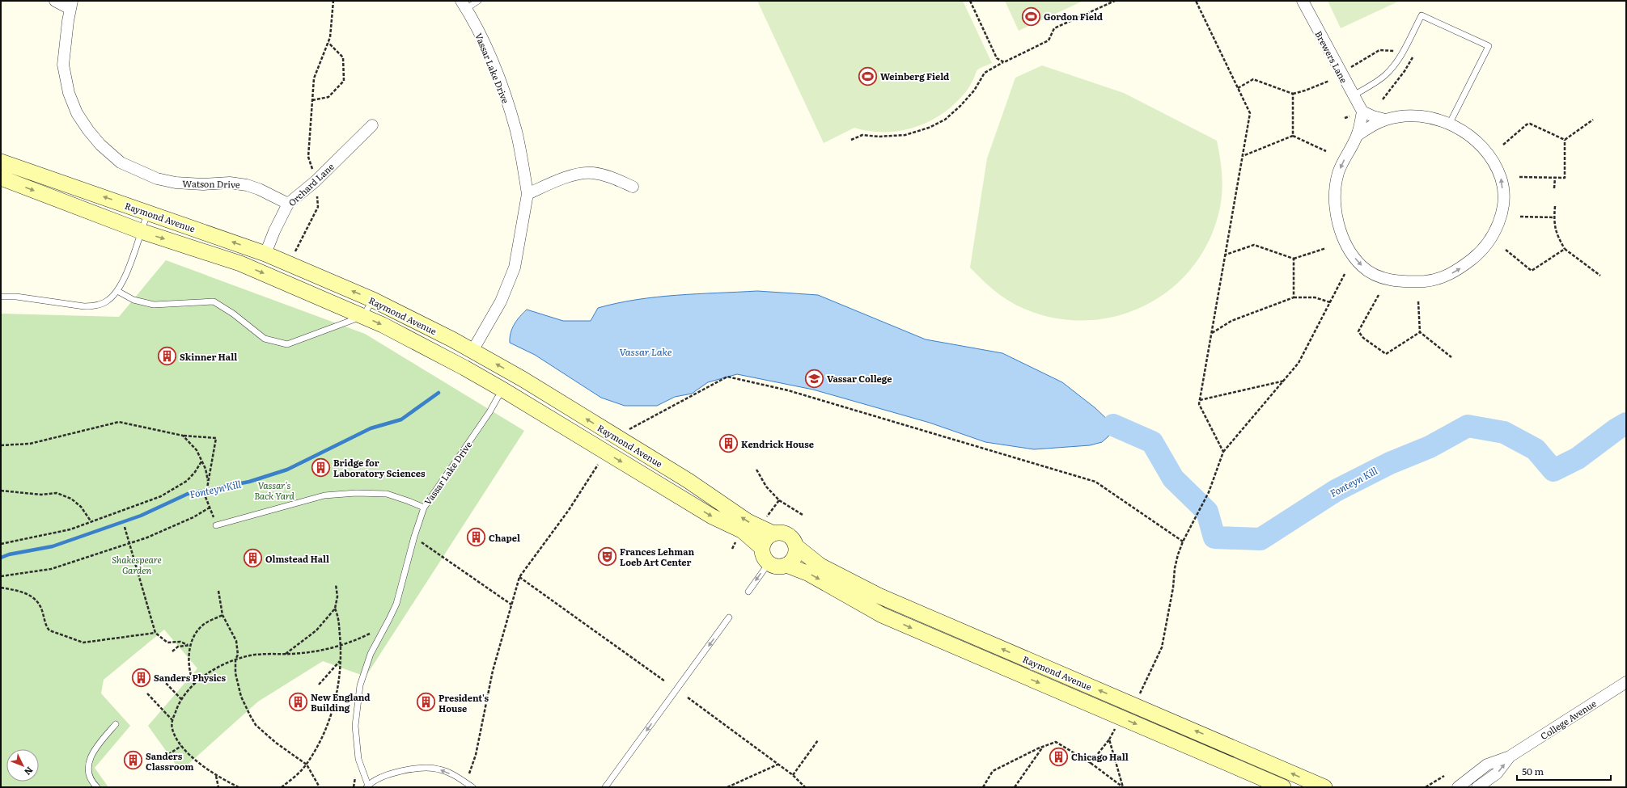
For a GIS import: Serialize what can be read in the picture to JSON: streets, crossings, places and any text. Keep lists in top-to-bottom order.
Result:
{
  "streets": {
    "main road": ["Raymond Avenue"],
    "street": [
      "Brewers Lane",
      "Vassar Lake Drive",
      "Watson Drive",
      "Orchard Lane",
      "College Avenue"
    ]
  },
  "crossings": [
    ["Vassar Lake Drive", "Raymond Avenue"],
    ["Watson Drive", "Orchard Lane"],
    ["Orchard Lane", "Raymond Avenue"]
  ],
  "water": ["Vassar Lake", "Fonteyn Kill"],
  "parks": ["Vassar's Back Yard", "Shakespeare Garden"],
  "places": {
    "sports": ["Gordon Field", "Weinberg Field"],
    "building": [
      "Skinner Hall",
      "Kendrick House",
      "Bridge for Laboratory Sciences",
      "Chapel",
      "Olmstead Hall",
      "Sanders Physics",
      "New England Building",
      "President's House",
      "Chicago Hall",
      "Sanders Classroom"
    ],
    "school or university": ["Vassar College"],
    "theatre": ["Frances Lehman Loeb Art Center"]
  },
  "scale_bar": "50 m",
  "north": "bottom right"
}
